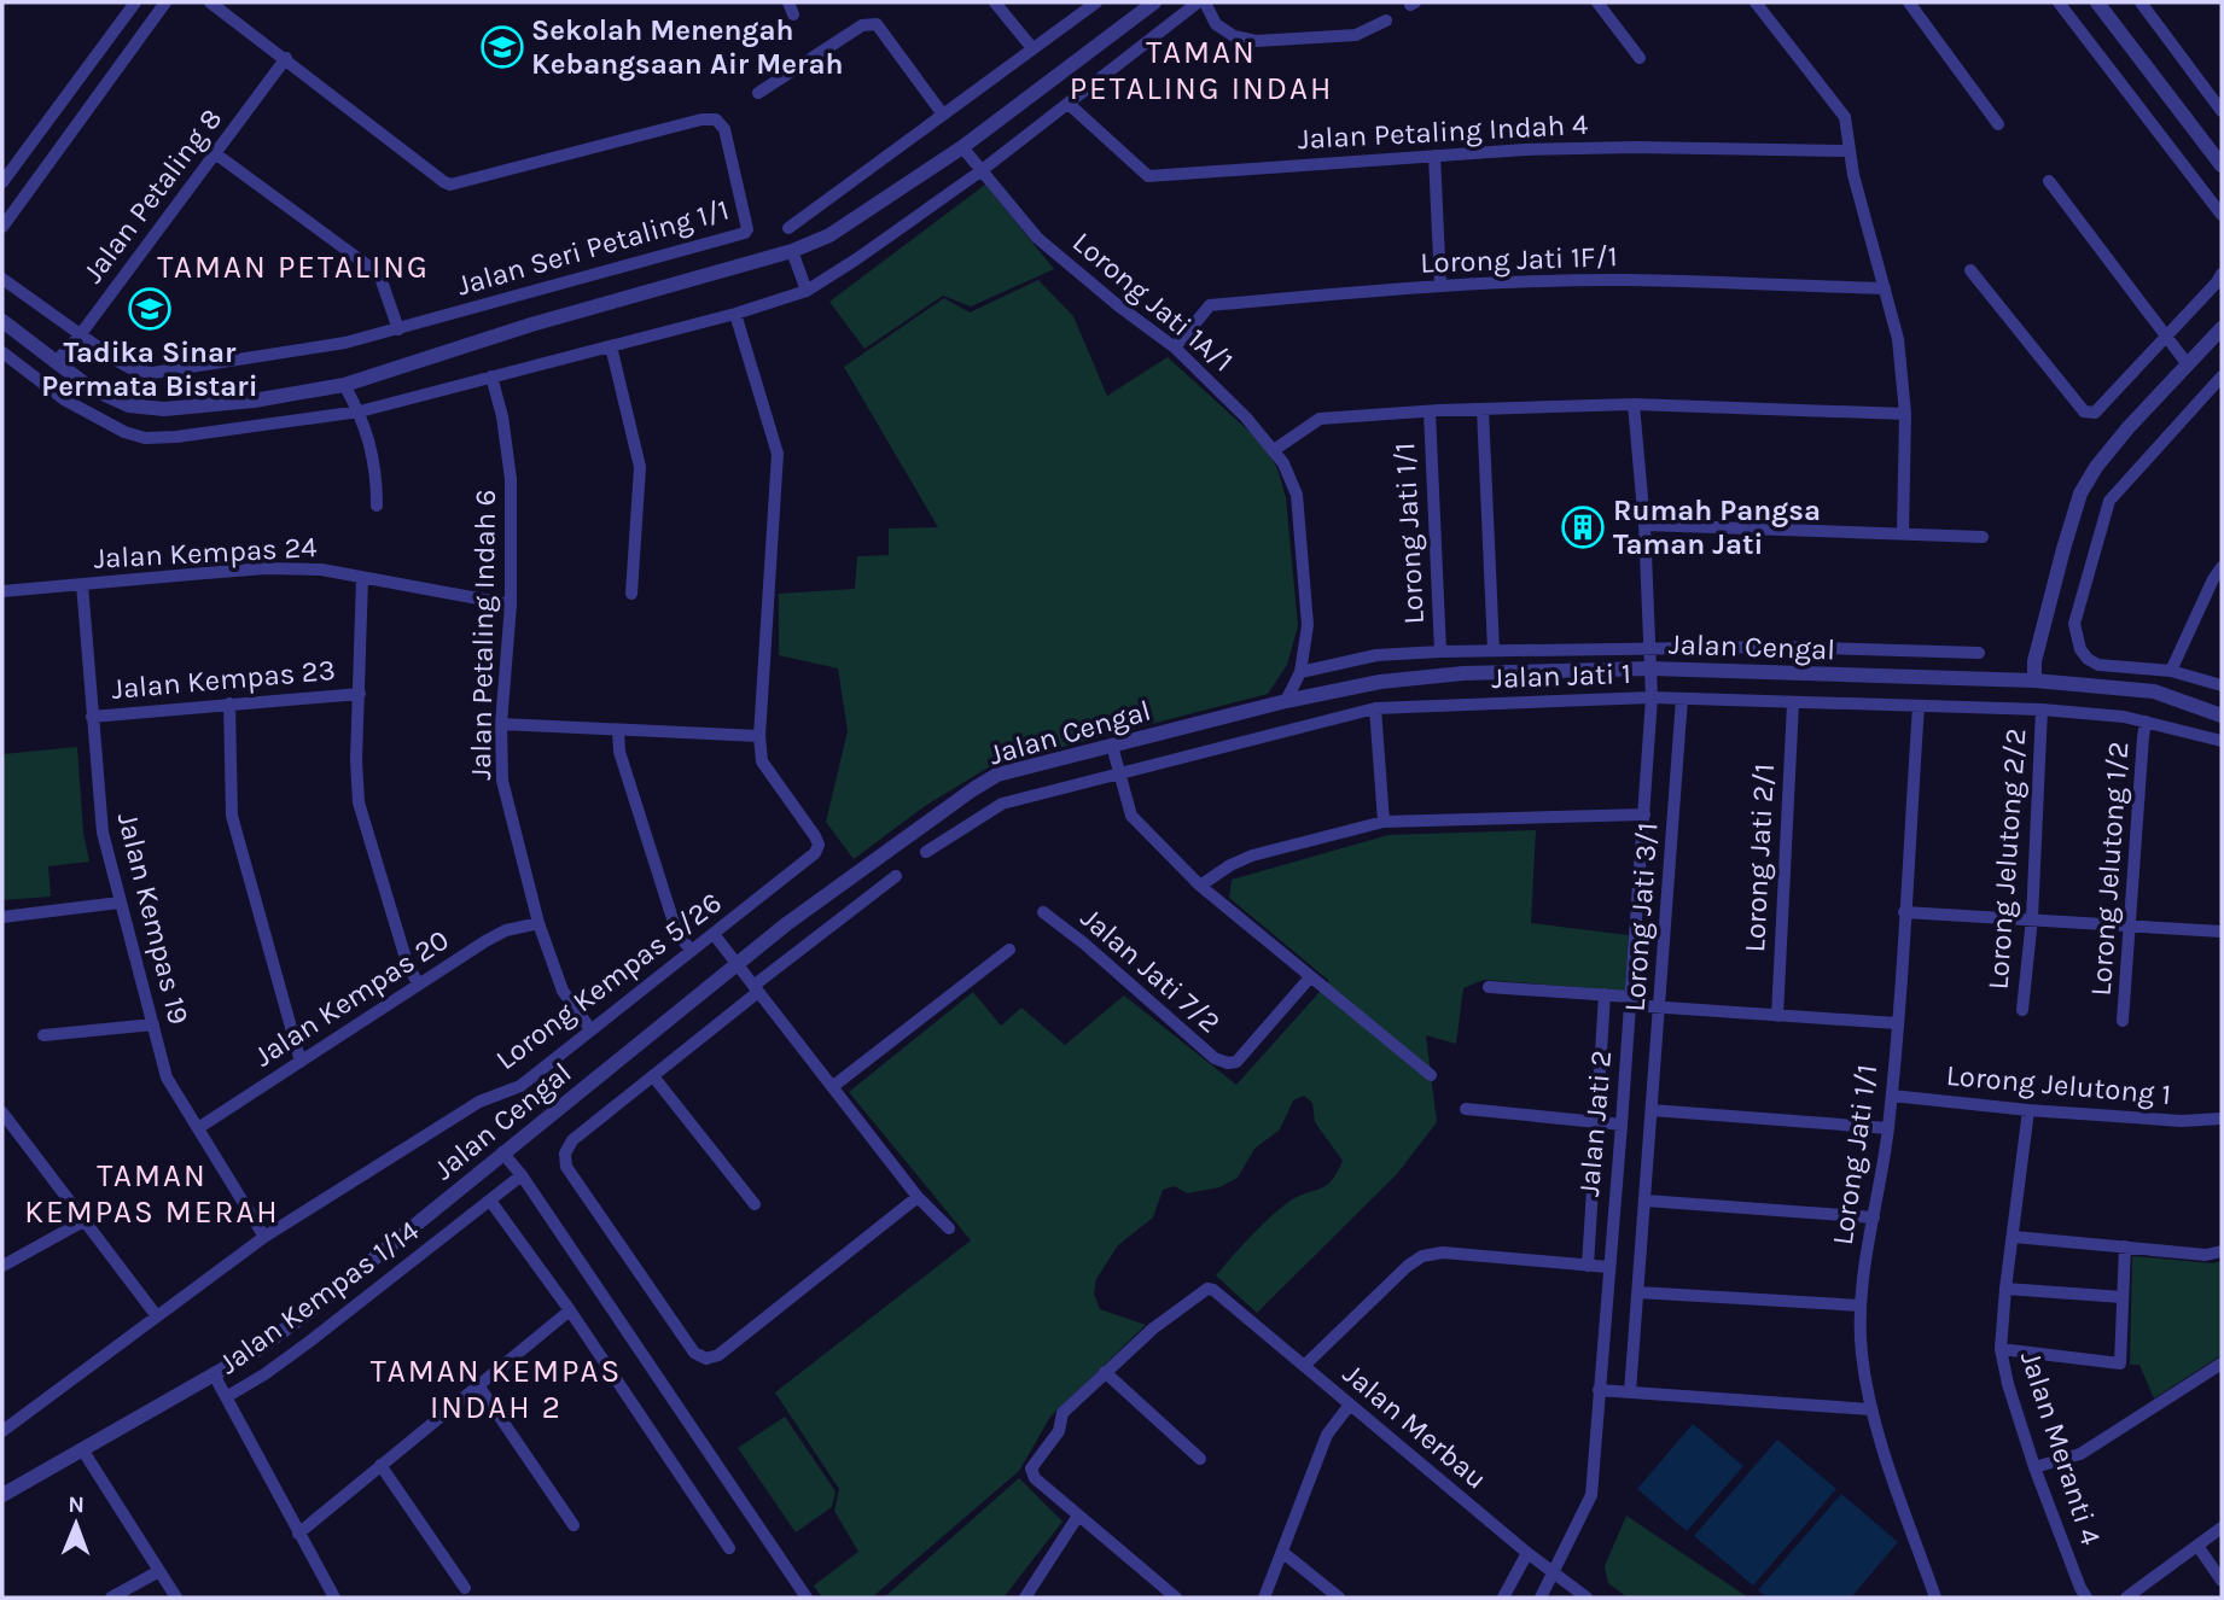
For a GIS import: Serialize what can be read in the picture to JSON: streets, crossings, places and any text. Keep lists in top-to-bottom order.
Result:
{
  "streets": {
    "street": [
      "Jalan Petaling Indah 4",
      "Jalan Petaling 8",
      "Jalan Seri Petaling 1/1",
      "Lorong Jati 1F/1",
      "Lorong Jati 1A/1",
      "Lorong Jati 1/1",
      "Jalan Kempas 24",
      "Jalan Petaling Indah 6",
      "Jalan Cengal",
      "Jalan Jati 1",
      "Jalan Kempas 23",
      "Lorong Jati 2/1",
      "Lorong Jelutong 2/2",
      "Lorong Jelutong 1/2",
      "Lorong Jati 3/1",
      "Jalan Kempas 19",
      "Jalan Jati 7/2",
      "Lorong Kempas 5/26",
      "Jalan Kempas 20",
      "Lorong Jelutong 1",
      "Jalan Jati 2",
      "Jalan Kempas 1/14",
      "Jalan Merbau",
      "Jalan Meranti 4"
    ]
  },
  "crossings": [
    ["Jalan Petaling 8", "Jalan Seri Petaling 1/1"],
    ["Lorong Jati 1F/1", "Lorong Jati 1A/1"],
    ["Lorong Jati 1A/1", "Jalan Cengal"],
    ["Lorong Jati 1/1", "Jalan Jati 1"],
    ["Lorong Jati 1/1", "Lorong Jelutong 1"],
    ["Jalan Kempas 24", "Jalan Petaling Indah 6"],
    ["Jalan Kempas 24", "Jalan Kempas 19"],
    ["Jalan Petaling Indah 6", "Lorong Kempas 5/26"],
    ["Jalan Petaling Indah 6", "Jalan Kempas 20"],
    ["Jalan Cengal", "Jalan Jati 2"],
    ["Jalan Jati 1", "Lorong Jati 2/1"],
    ["Jalan Jati 1", "Lorong Jelutong 2/2"],
    ["Jalan Jati 1", "Lorong Jelutong 1/2"],
    ["Jalan Jati 1", "Lorong Jati 3/1"],
    ["Jalan Jati 1", "Jalan Jati 2"],
    ["Jalan Kempas 23", "Jalan Kempas 19"],
    ["Jalan Kempas 19", "Lorong Kempas 5/26"],
    ["Jalan Kempas 19", "Jalan Kempas 20"],
    ["Lorong Jelutong 1", "Jalan Meranti 4"],
    ["Jalan Jati 2", "Jalan Merbau"]
  ],
  "districts": [
    "TAMAN PETALING INDAH",
    "TAMAN PETALING",
    "TAMAN KEMPAS MERAH",
    "TAMAN KEMPAS INDAH 2"
  ],
  "places": {
    "school or university": ["Sekolah Menengah Kebangsaan Air Merah", "Tadika Sinar Permata Bistari"],
    "building": ["Rumah Pangsa Taman Jati"]
  },
  "north": "top"
}
